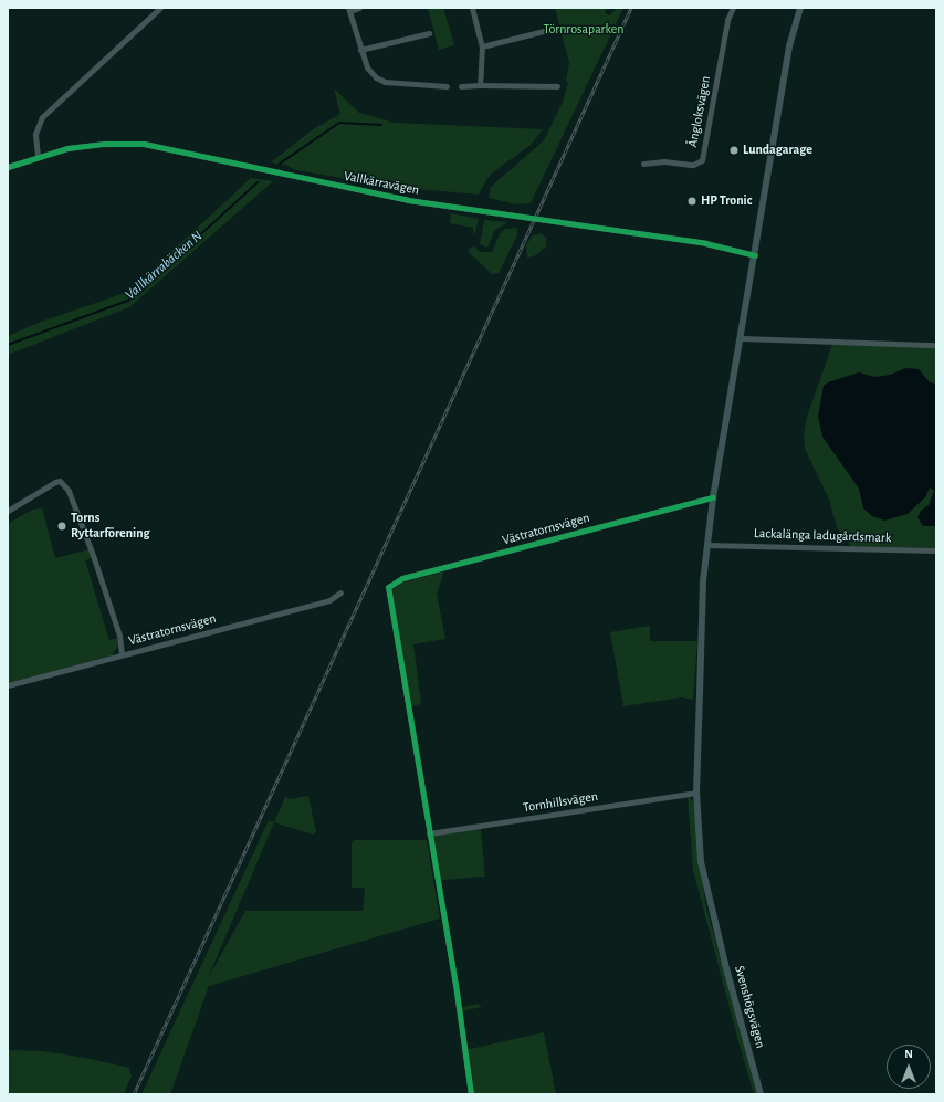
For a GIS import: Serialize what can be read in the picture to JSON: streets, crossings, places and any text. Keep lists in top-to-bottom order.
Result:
{
  "streets": {
    "main road": ["Svenshögsvägen"],
    "street": [
      "Ångloksvägen",
      "Vallkärravägen",
      "Västratornsvägen",
      "Lackalänga ladugårdsmark",
      "Tornhillsvägen"
    ]
  },
  "crossings": [
    ["Vallkärravägen", "Svenshögsvägen"],
    ["Västratornsvägen", "Tornhillsvägen"],
    ["Västratornsvägen", "Svenshögsvägen"],
    ["Lackalänga ladugårdsmark", "Svenshögsvägen"],
    ["Tornhillsvägen", "Svenshögsvägen"]
  ],
  "water": ["Vallkärrabäcken N"],
  "parks": ["Törnrosaparken"],
  "places": ["Lundagarage", "HP Tronic", "Torns Ryttarförening"],
  "north": "top"
}
